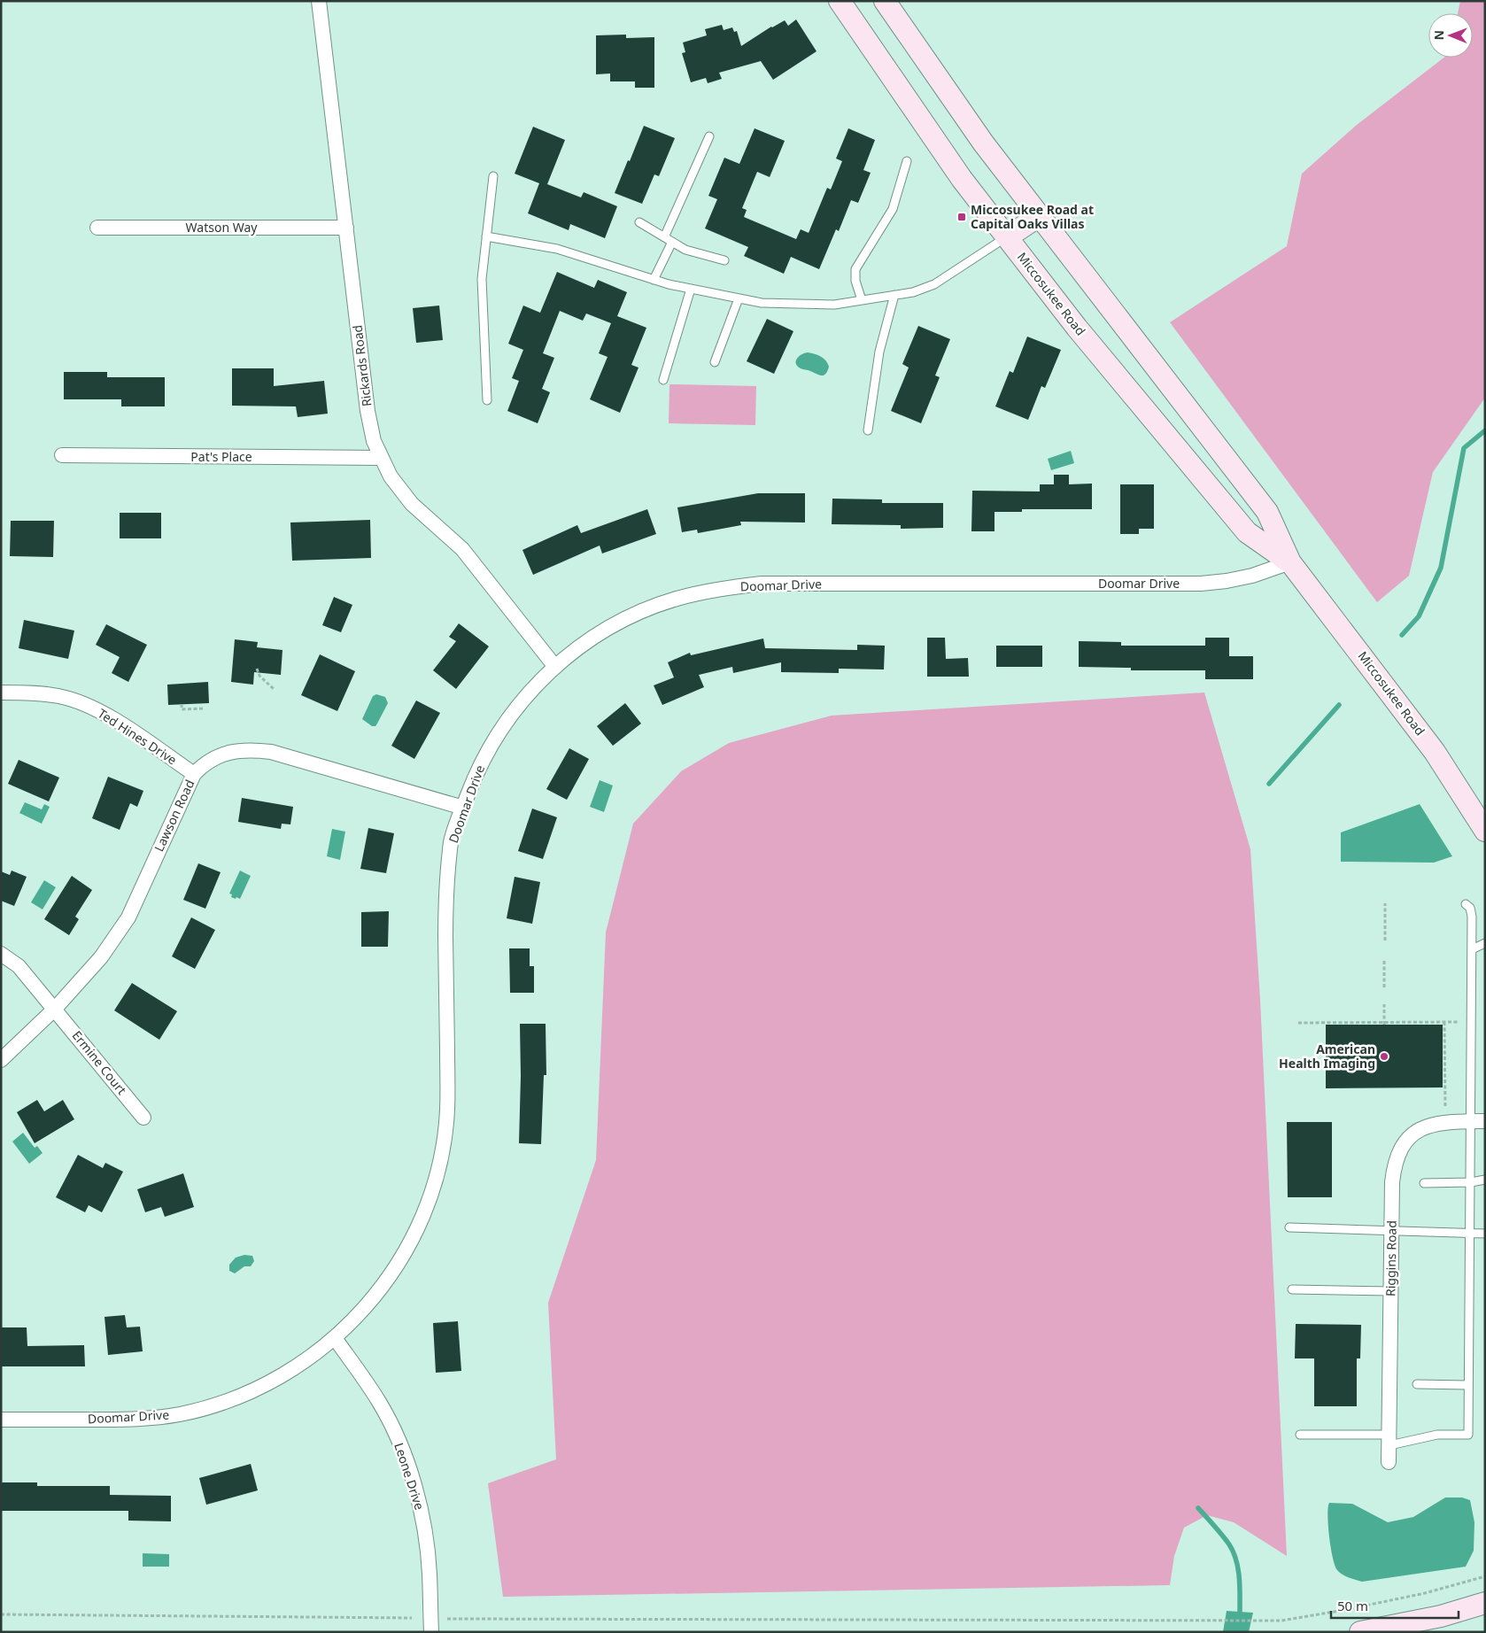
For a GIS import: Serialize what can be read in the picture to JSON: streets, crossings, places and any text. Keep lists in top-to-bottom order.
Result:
{
  "streets": {
    "street": [
      "Watson Way",
      "Miccosukee Road",
      "Rickards Road",
      "Pat's Place",
      "Doomar Drive",
      "Ted Hines Drive",
      "Lawson Road",
      "Ermine Court",
      "Riggins Road",
      "Leone Drive"
    ]
  },
  "crossings": [
    ["Watson Way", "Rickards Road"],
    ["Miccosukee Road", "Doomar Drive"],
    ["Rickards Road", "Pat's Place"],
    ["Rickards Road", "Doomar Drive"],
    ["Doomar Drive", "Lawson Road"],
    ["Doomar Drive", "Leone Drive"],
    ["Ted Hines Drive", "Lawson Road"],
    ["Lawson Road", "Ermine Court"]
  ],
  "places": {
    "transit": ["Miccosukee Road at Capital Oaks Villas"],
    "other": ["American Health Imaging"]
  },
  "scale_bar": "50 m",
  "north": "left"
}
